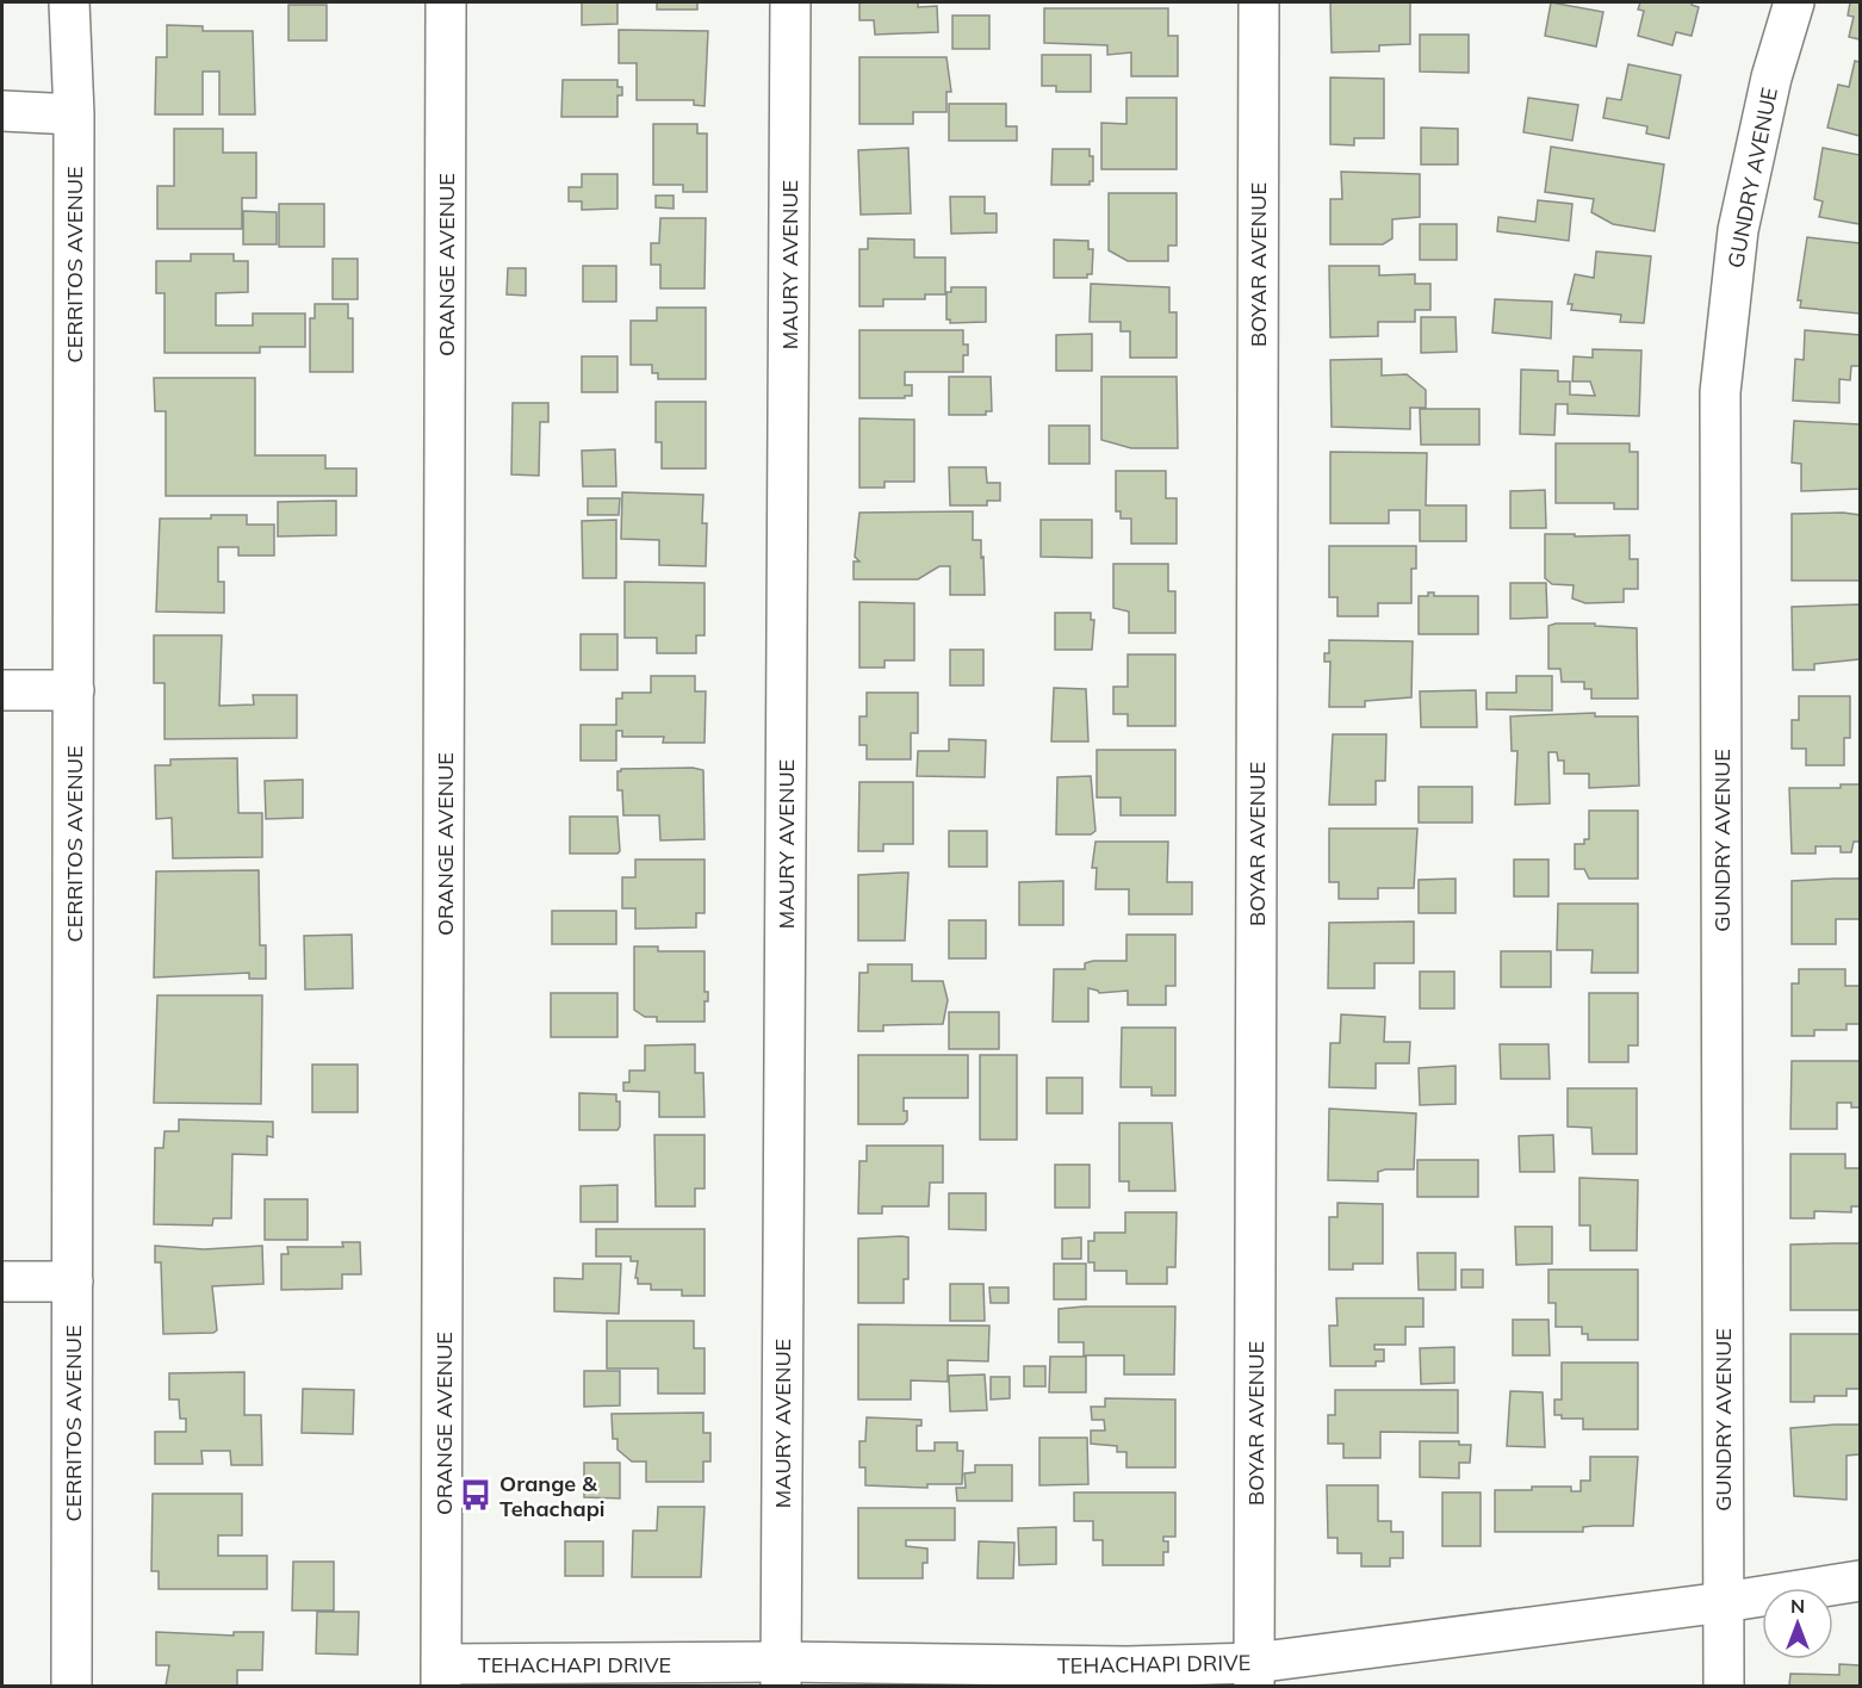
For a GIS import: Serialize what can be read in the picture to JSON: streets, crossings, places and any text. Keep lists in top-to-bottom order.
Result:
{
  "streets": {
    "street": [
      "GUNDRY AVENUE",
      "CERRITOS AVENUE",
      "ORANGE AVENUE",
      "MAURY AVENUE",
      "BOYAR AVENUE",
      "TEHACHAPI DRIVE"
    ]
  },
  "crossings": [
    ["GUNDRY AVENUE", "TEHACHAPI DRIVE"],
    ["ORANGE AVENUE", "TEHACHAPI DRIVE"],
    ["MAURY AVENUE", "TEHACHAPI DRIVE"],
    ["BOYAR AVENUE", "TEHACHAPI DRIVE"]
  ],
  "places": {
    "bus stop": ["Orange & Tehachapi"]
  },
  "north": "top"
}
